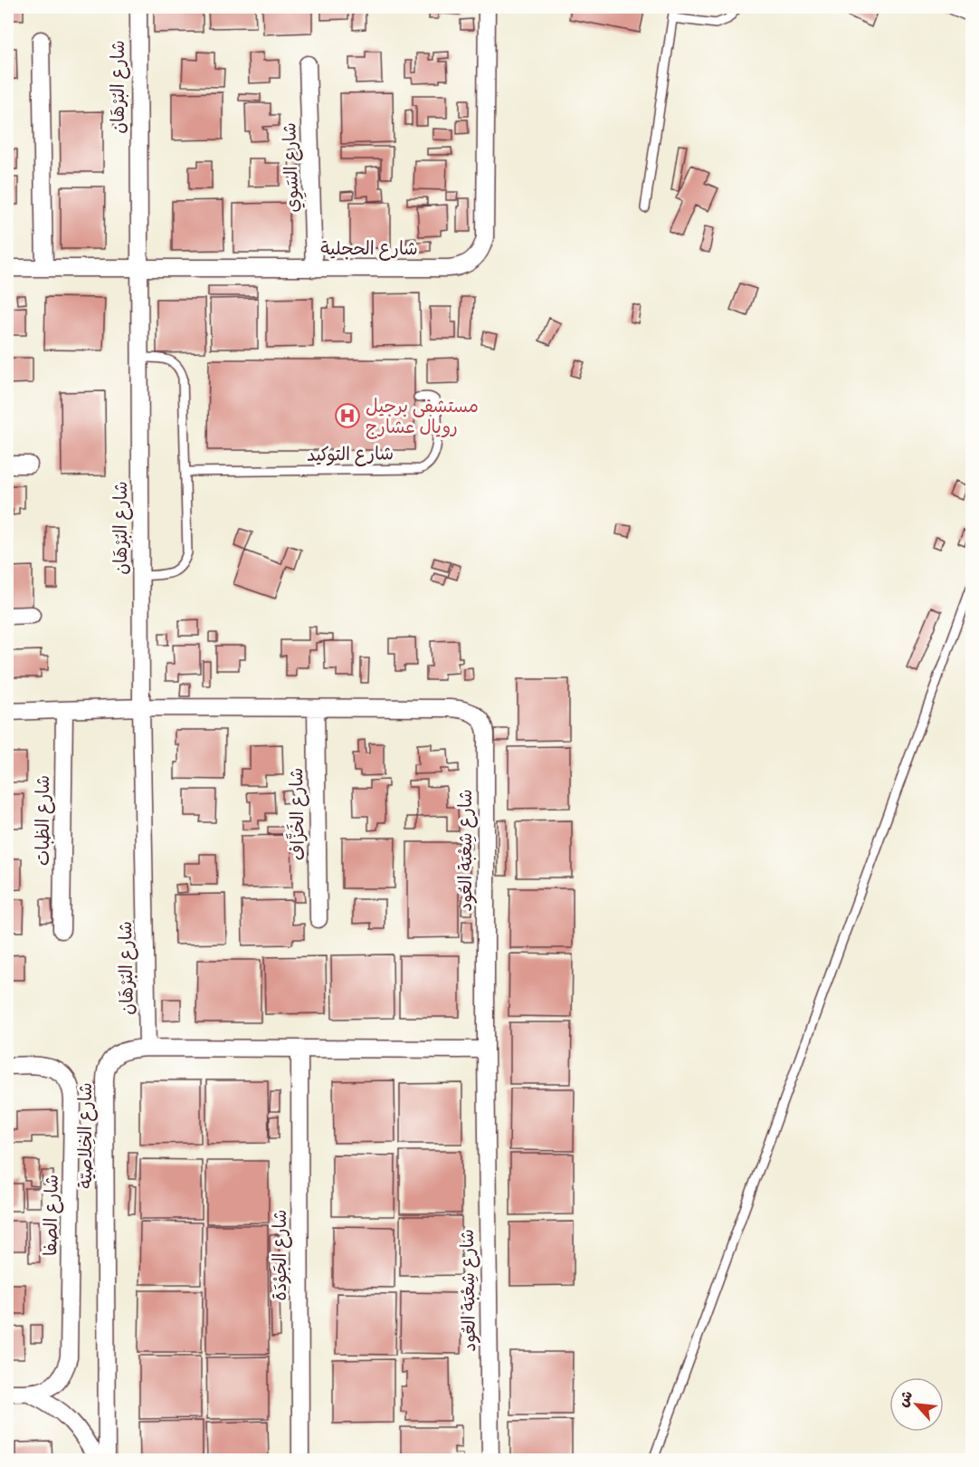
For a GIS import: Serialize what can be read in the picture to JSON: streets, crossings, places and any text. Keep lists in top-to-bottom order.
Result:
{
  "streets": {
    "street": [
      "شارع البُرْهَان",
      "شارع السَوِي",
      "شارع الحجلية",
      "شارع الخَزَّاف",
      "شارع الظبات",
      "شارع شِعْبَة العُود",
      "شارع الخِلاصيّة",
      "شارع الصفا",
      "شارع الجَوْدَة"
    ],
    "lane": ["شارع التوكيد"]
  },
  "crossings": [
    ["شارع البُرْهَان", "شارع الحجلية"],
    ["شارع البُرْهَان", "شارع شِعْبَة العُود"],
    ["شارع البُرْهَان", "شارع الخِلاصيّة"],
    ["شارع السَوِي", "شارع الحجلية"],
    ["شارع الخَزَّاف", "شارع شِعْبَة العُود"],
    ["شارع الظبات", "شارع شِعْبَة العُود"],
    ["شارع شِعْبَة العُود", "شارع الخِلاصيّة"],
    ["شارع الخِلاصيّة", "شارع الجَوْدَة"]
  ],
  "places": {
    "hospital": ["مستشفى برجيل رويال عشارج"]
  },
  "north": "top left"
}
